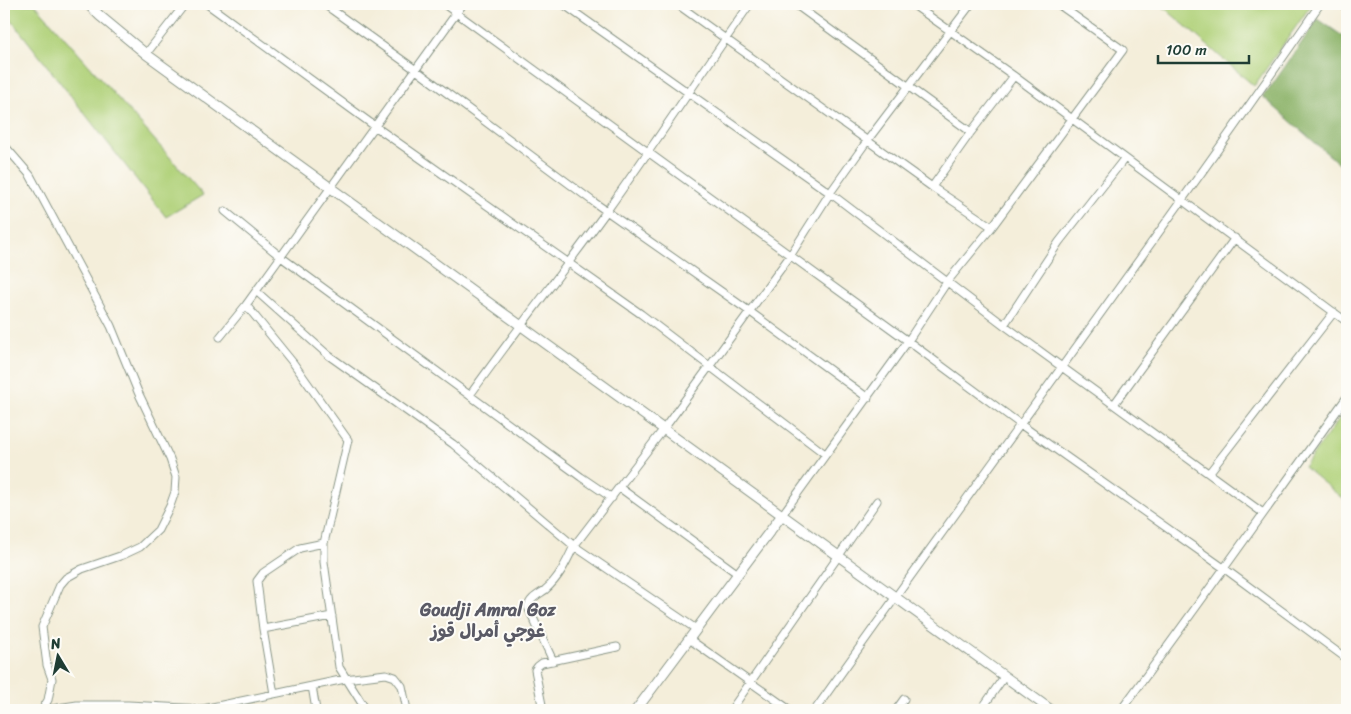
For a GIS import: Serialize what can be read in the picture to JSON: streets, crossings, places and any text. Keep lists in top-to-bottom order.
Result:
{
  "districts": ["Goudji Amral Goz غوجي أمرال قوز"],
  "scale_bar": "100 m",
  "north": "top"
}
